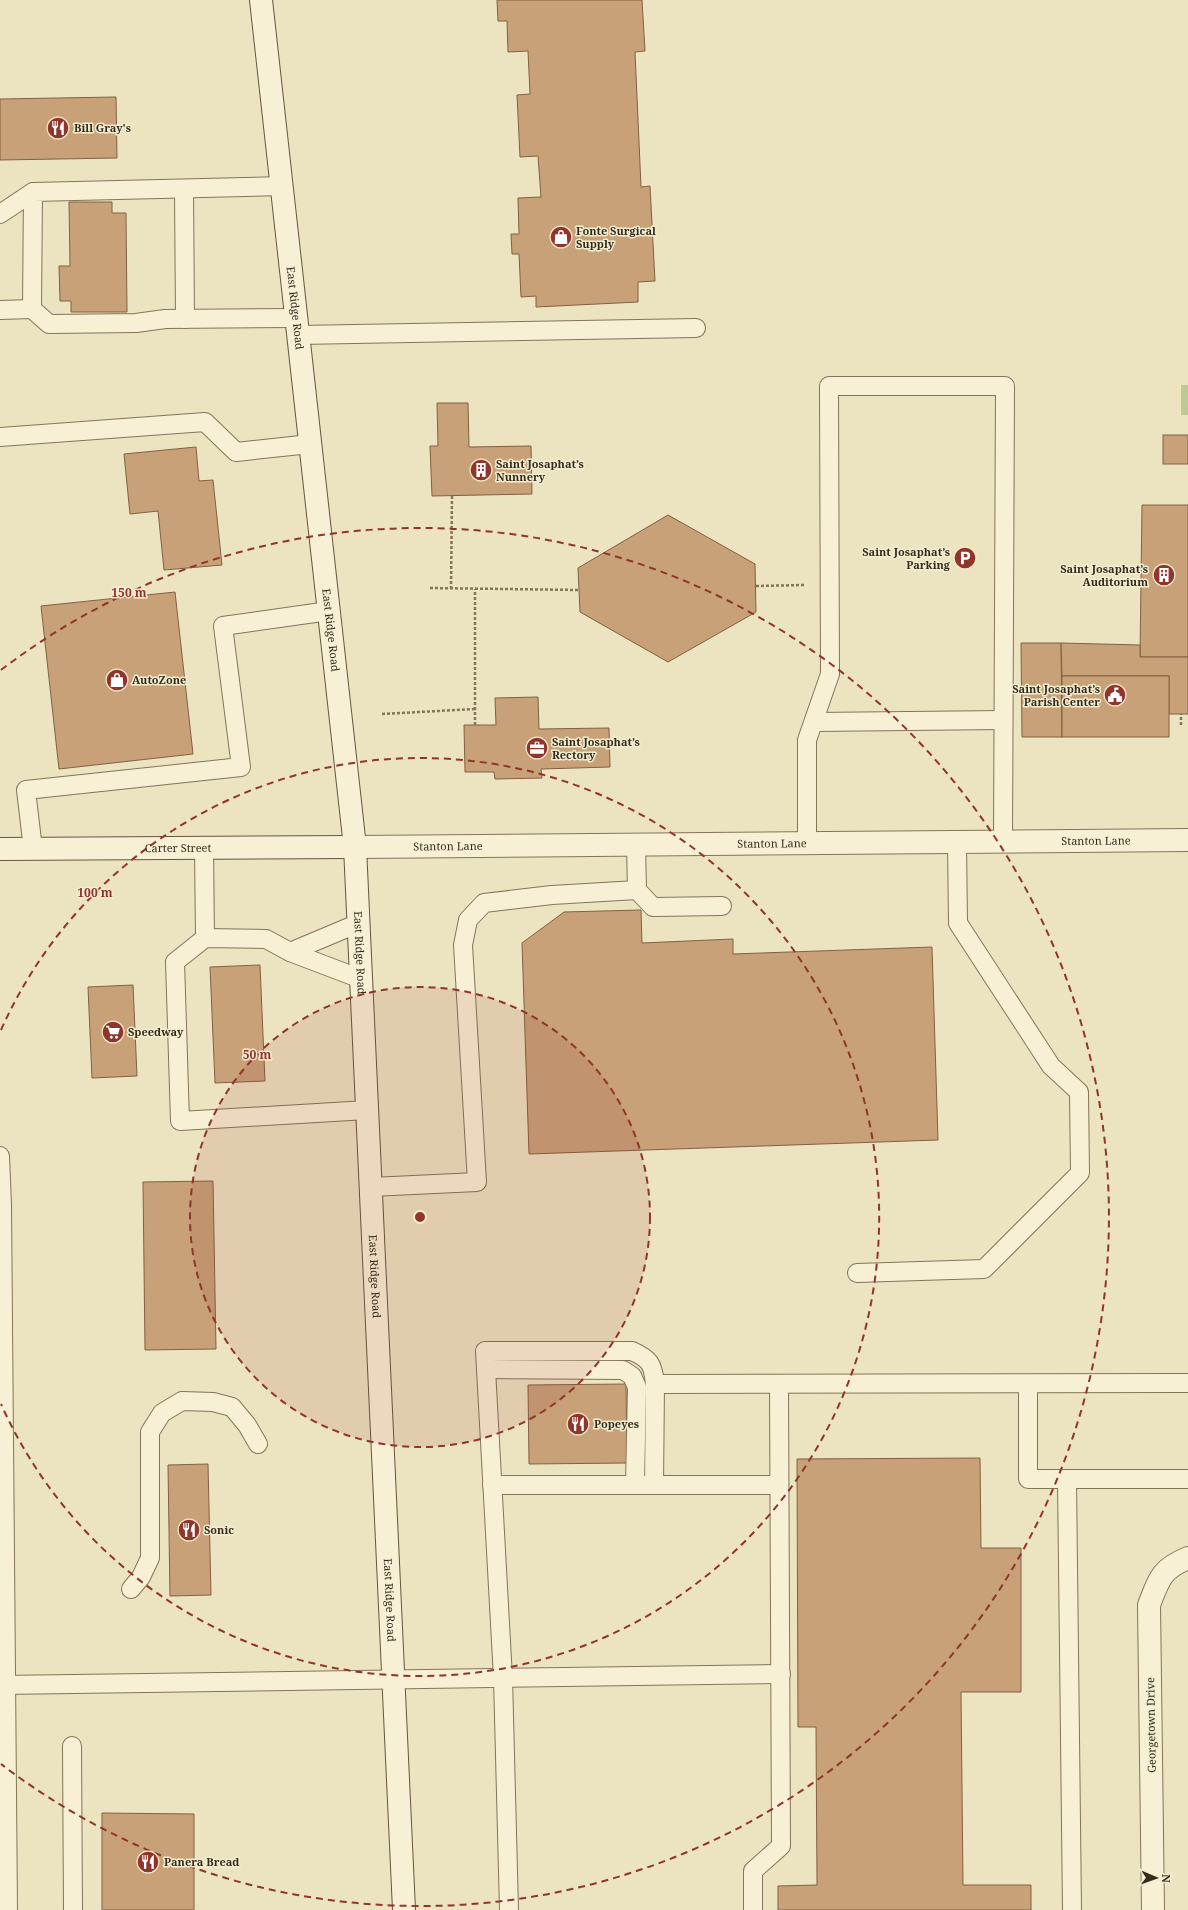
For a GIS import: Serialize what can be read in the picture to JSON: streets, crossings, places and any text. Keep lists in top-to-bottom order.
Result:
{
  "streets": {
    "main road": [
      "East Ridge Road",
      "Stanton Lane",
      "Carter Street",
      "Georgetown Drive"
    ]
  },
  "crossings": [
    ["East Ridge Road", "Stanton Lane"],
    ["East Ridge Road", "Carter Street"],
    ["Stanton Lane", "Carter Street"]
  ],
  "places": {
    "restaurant": [
      "Bill Gray's",
      "Popeyes",
      "Sonic",
      "Panera Bread"
    ],
    "shop": ["Fonte Surgical Supply", "AutoZone"],
    "building": ["Saint Josaphat’s Nunnery", "Saint Josaphat’s Auditorium"],
    "parking": ["Saint Josaphat’s Parking"],
    "public building": ["Saint Josaphat’s Parish Center"],
    "office": ["Saint Josaphat’s Rectory"],
    "supermarket": ["Speedway"]
  },
  "north": "right",
  "rings": ["150 m", "100 m", "50 m"]
}
